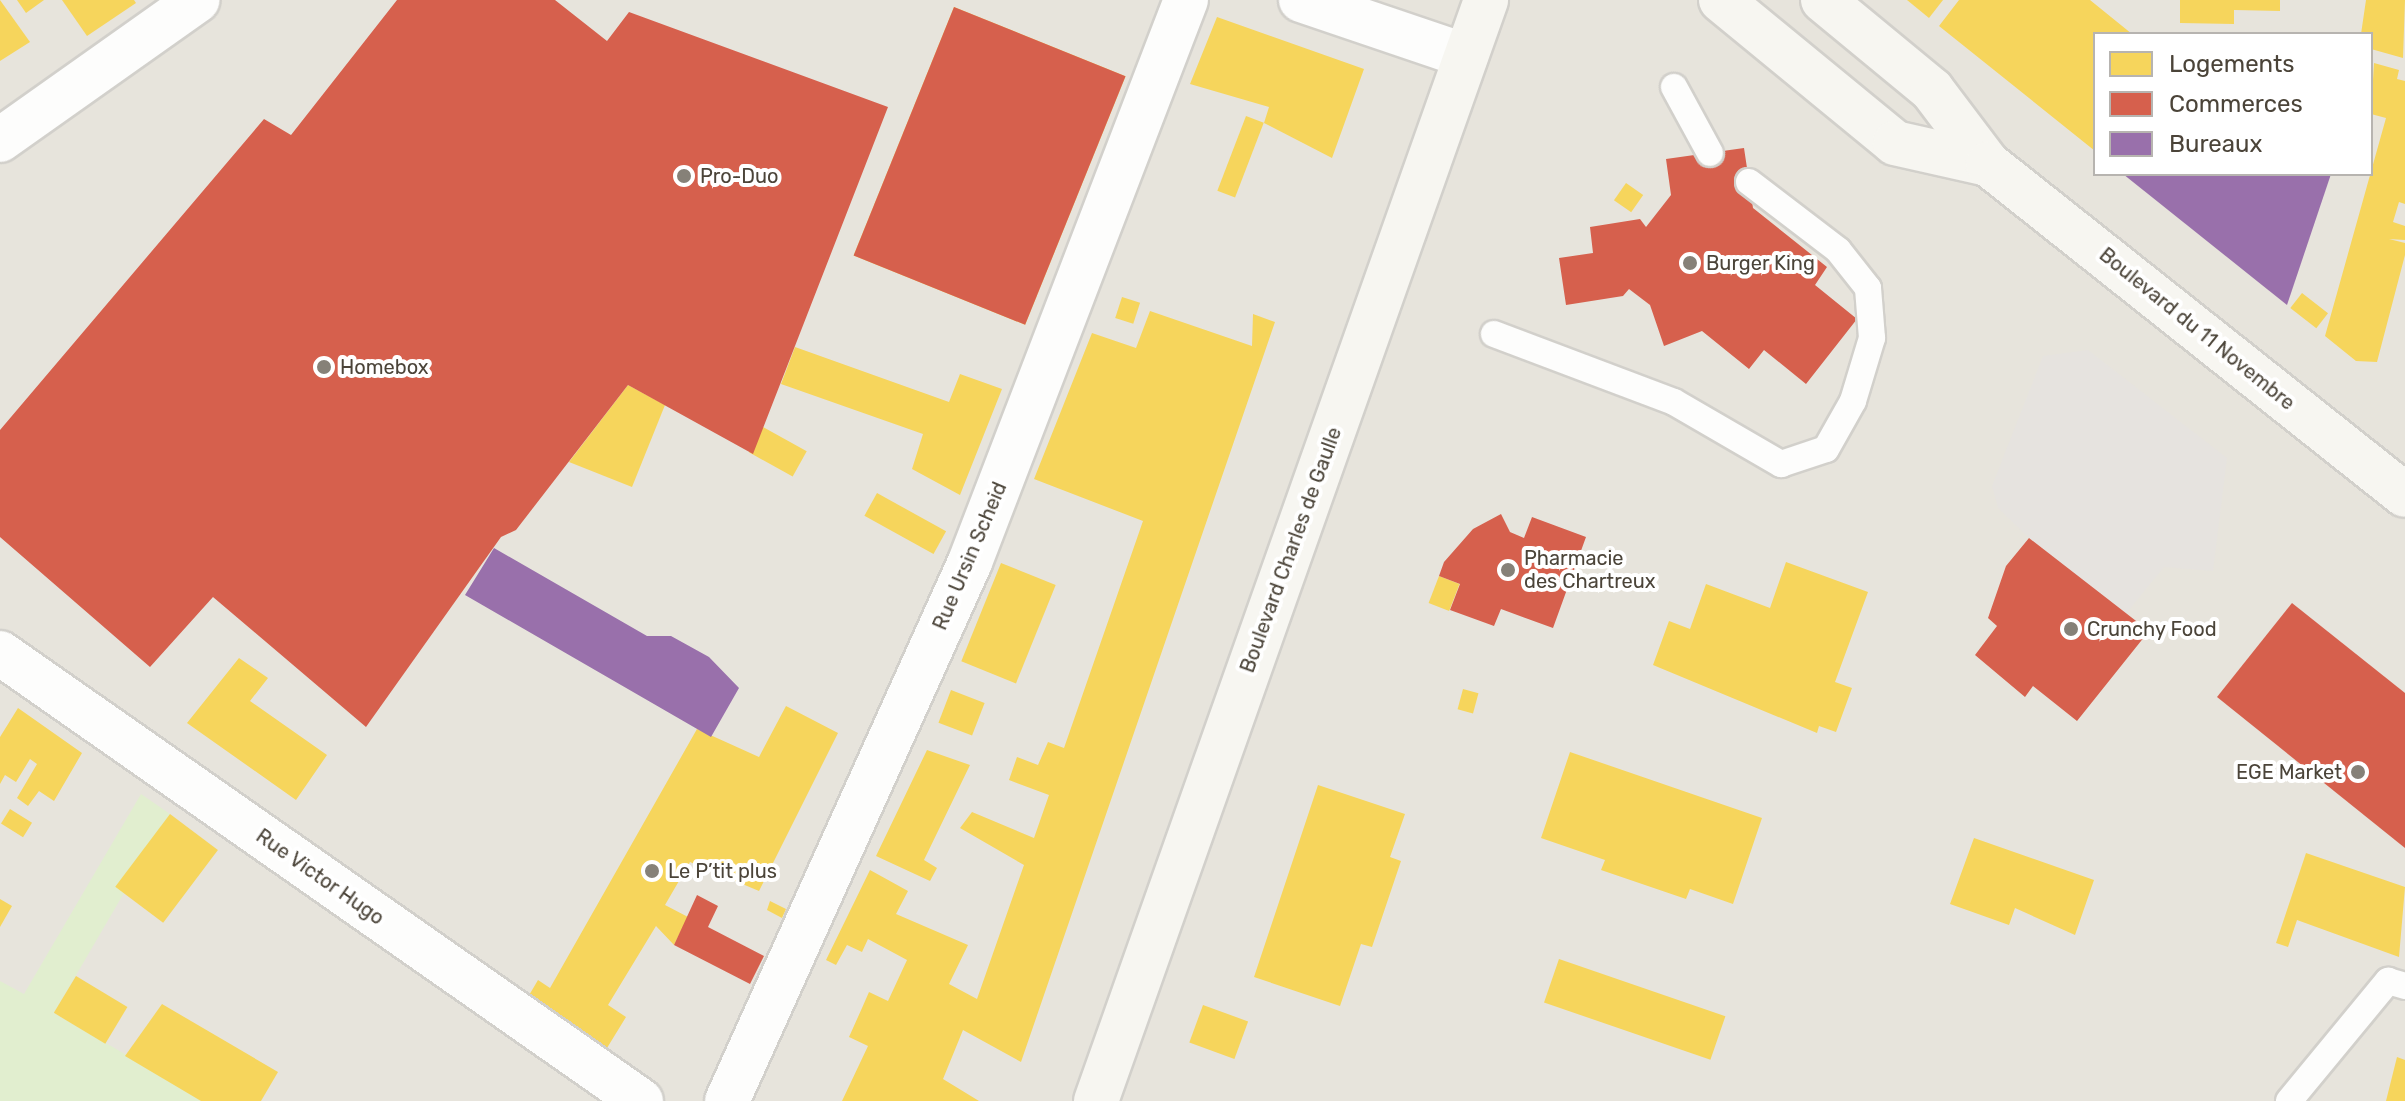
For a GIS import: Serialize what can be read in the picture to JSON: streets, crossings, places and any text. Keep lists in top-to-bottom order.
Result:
{
  "streets": {
    "street": [
      "Boulevard du 11 Novembre",
      "Boulevard Charles de Gaulle",
      "Rue Ursin Scheid",
      "Rue Victor Hugo"
    ]
  },
  "places": [
    "Pro-Duo",
    "Burger King",
    "Homebox",
    "Pharmacie des Chartreux",
    "Crunchy Food",
    "EGE Market",
    "Le P’tit plus"
  ],
  "legend": ["Logements", "Commerces", "Bureaux"]
}
